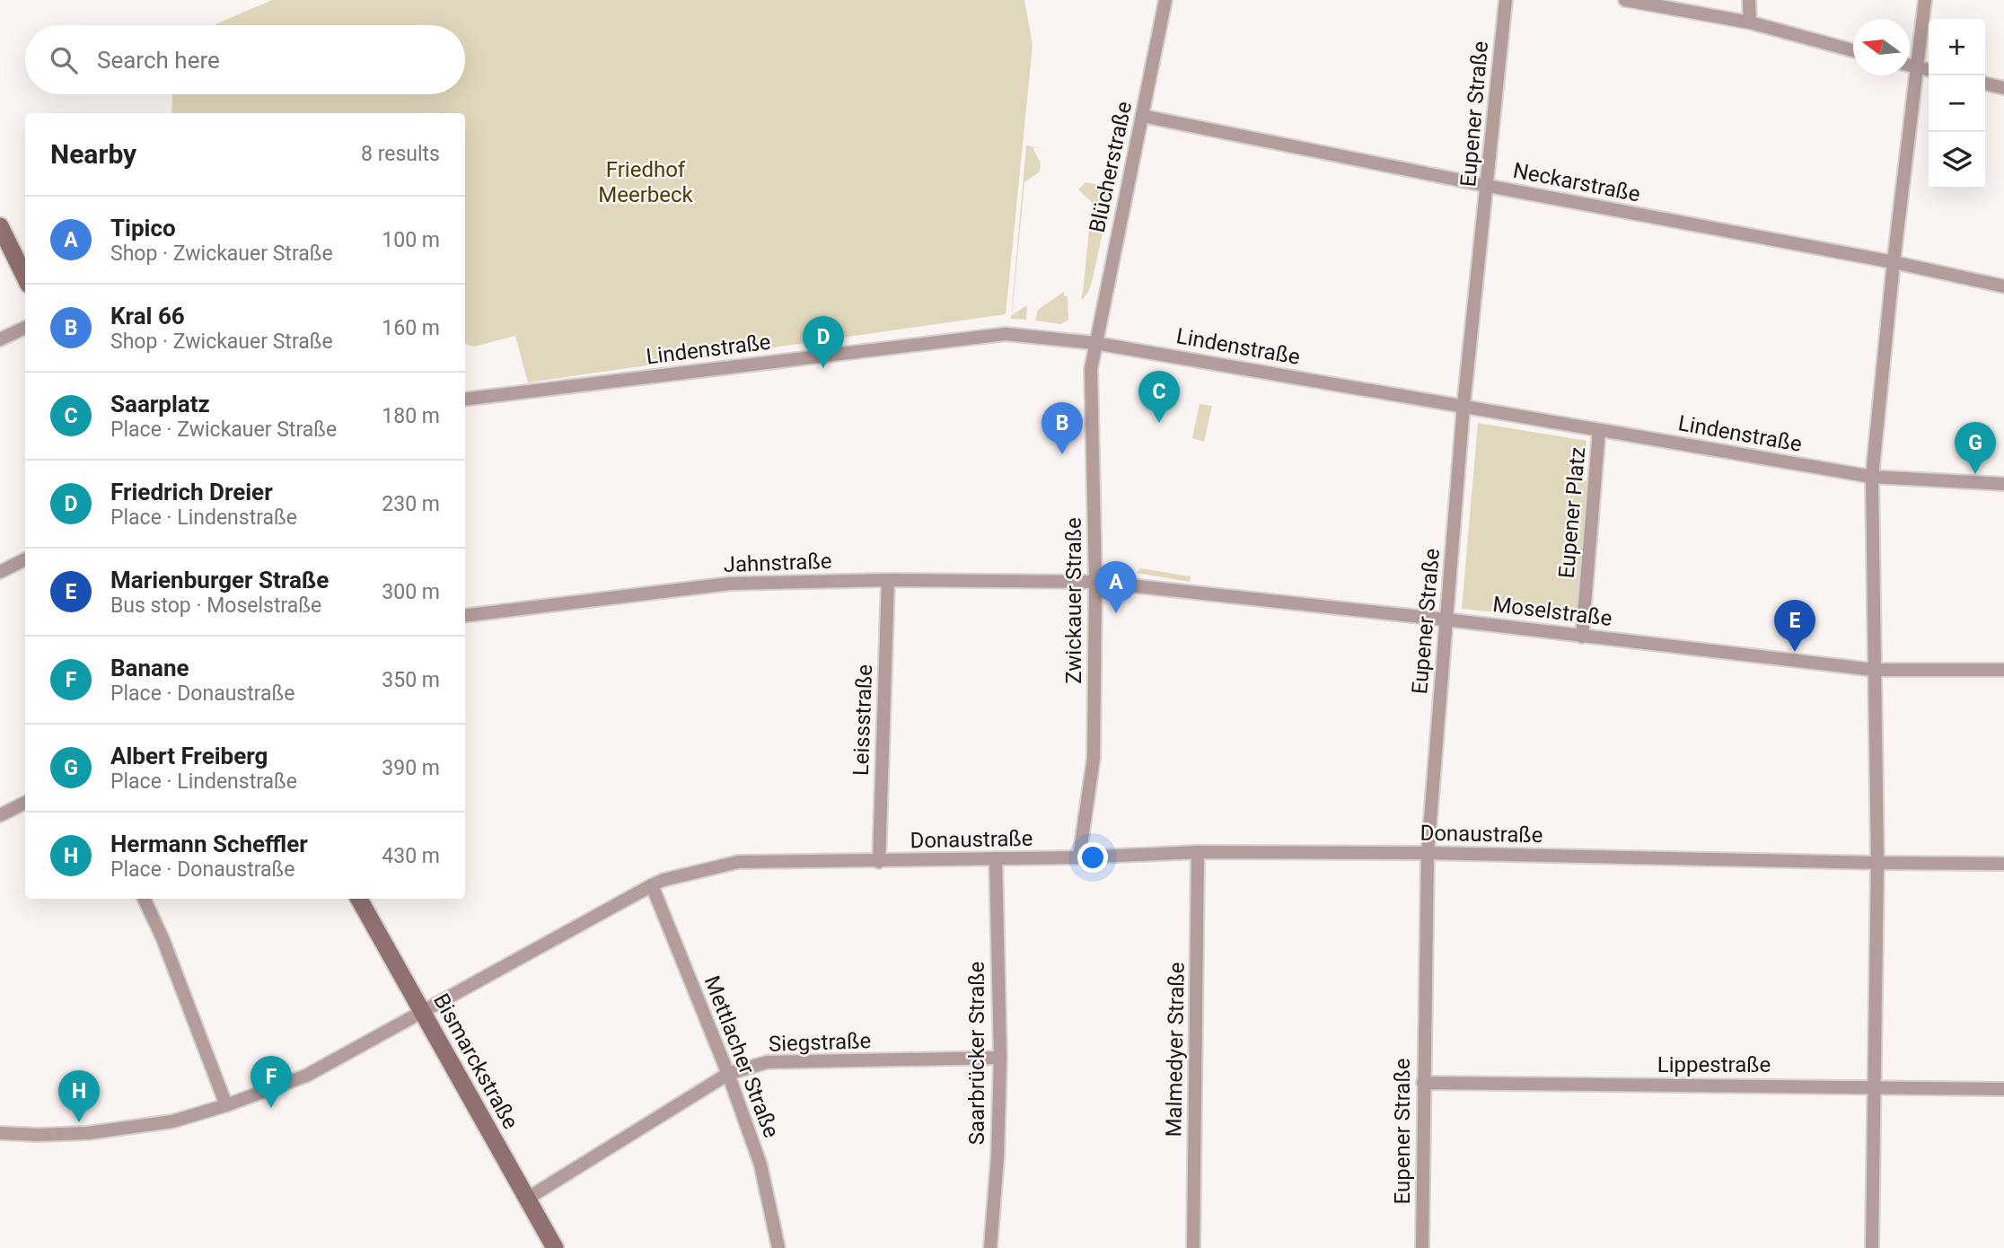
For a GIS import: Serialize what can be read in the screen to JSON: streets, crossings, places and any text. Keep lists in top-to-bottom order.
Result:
{
  "streets": {
    "main road": ["Bismarckstraße"],
    "street": [
      "Eupener Straße",
      "Blücherstraße",
      "Neckarstraße",
      "Lindenstraße",
      "Eupener Platz",
      "Jahnstraße",
      "Zwickauer Straße",
      "Moselstraße",
      "Leissstraße",
      "Donaustraße",
      "Siegstraße",
      "Malmedyer Straße",
      "Saarbrücker Straße",
      "Mettlacher Straße",
      "Lippestraße"
    ]
  },
  "crossings": [
    ["Eupener Straße", "Neckarstraße"],
    ["Eupener Straße", "Lindenstraße"],
    ["Eupener Straße", "Moselstraße"],
    ["Eupener Straße", "Donaustraße"],
    ["Eupener Straße", "Lippestraße"],
    ["Blücherstraße", "Neckarstraße"],
    ["Blücherstraße", "Lindenstraße"],
    ["Blücherstraße", "Zwickauer Straße"],
    ["Lindenstraße", "Eupener Platz"],
    ["Lindenstraße", "Zwickauer Straße"],
    ["Eupener Platz", "Moselstraße"],
    ["Jahnstraße", "Zwickauer Straße"],
    ["Jahnstraße", "Moselstraße"],
    ["Jahnstraße", "Leissstraße"],
    ["Zwickauer Straße", "Moselstraße"],
    ["Zwickauer Straße", "Donaustraße"],
    ["Leissstraße", "Donaustraße"],
    ["Donaustraße", "Malmedyer Straße"],
    ["Donaustraße", "Saarbrücker Straße"],
    ["Donaustraße", "Mettlacher Straße"],
    ["Donaustraße", "Bismarckstraße"],
    ["Siegstraße", "Saarbrücker Straße"],
    ["Siegstraße", "Mettlacher Straße"],
    ["Siegstraße", "Bismarckstraße"]
  ],
  "parks": ["Friedhof Meerbeck"],
  "north": "left",
  "page": {
    "map_buttons": ["+", "−"],
    "search": "Search here",
    "heading": ["Nearby", "8 results"],
    "list": [
      {
        "mark": "A",
        "name": "Tipico",
        "note": "Shop · Zwickauer Straße",
        "value": "100 m"
      },
      {
        "mark": "B",
        "name": "Kral 66",
        "note": "Shop · Zwickauer Straße",
        "value": "160 m"
      },
      {
        "mark": "C",
        "name": "Saarplatz",
        "note": "Place · Zwickauer Straße",
        "value": "180 m"
      },
      {
        "mark": "D",
        "name": "Friedrich Dreier",
        "note": "Place · Lindenstraße",
        "value": "230 m"
      },
      {
        "mark": "E",
        "name": "Marienburger Straße",
        "note": "Bus stop · Moselstraße",
        "value": "300 m"
      },
      {
        "mark": "F",
        "name": "Banane",
        "note": "Place · Donaustraße",
        "value": "350 m"
      },
      {
        "mark": "G",
        "name": "Albert Freiberg",
        "note": "Place · Lindenstraße",
        "value": "390 m"
      },
      {
        "mark": "H",
        "name": "Hermann Scheffler",
        "note": "Place · Donaustraße",
        "value": "430 m"
      }
    ],
    "pins": [
      "D",
      "C",
      "B",
      "G",
      "A",
      "E",
      "F",
      "H"
    ]
  }
}
